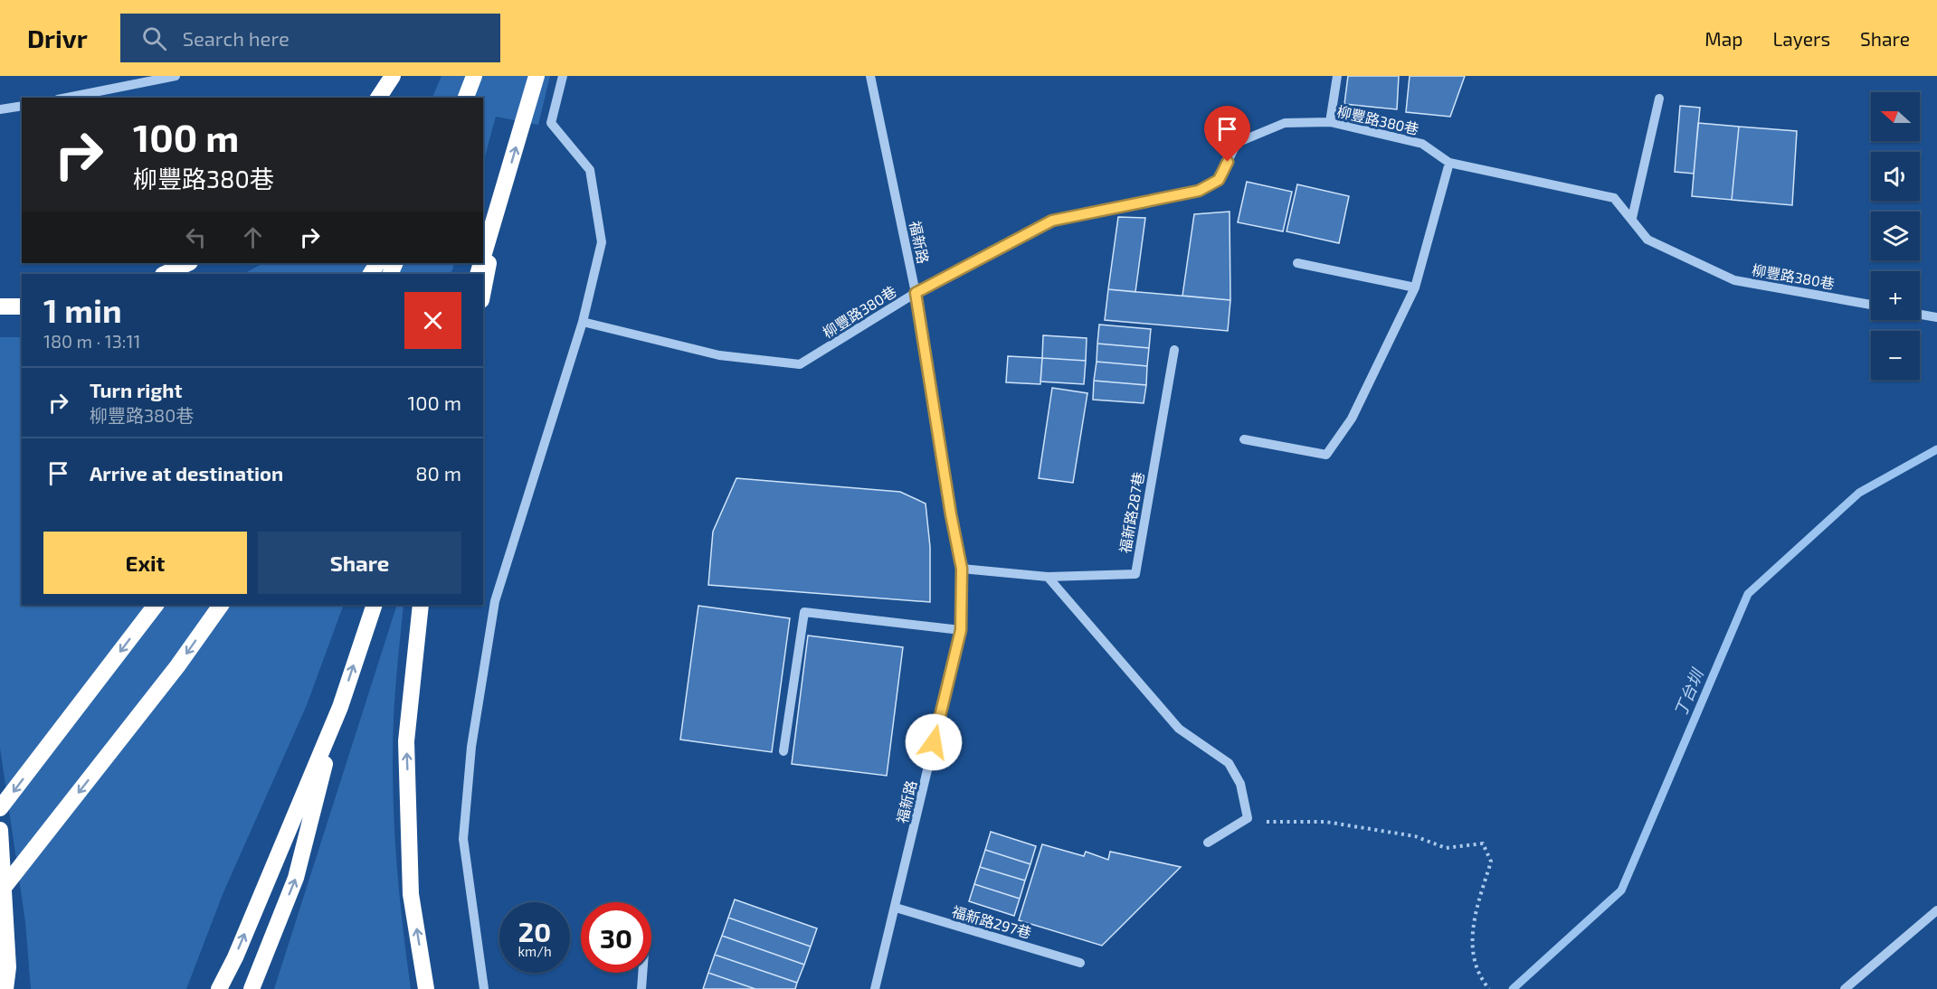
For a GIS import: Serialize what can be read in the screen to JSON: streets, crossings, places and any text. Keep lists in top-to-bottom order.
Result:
{
  "streets": {
    "street": [
      "柳豐路380巷",
      "福新路",
      "福新路287巷",
      "福新路297巷"
    ]
  },
  "crossings": [
    ["柳豐路380巷", "福新路"],
    ["福新路", "福新路287巷"],
    ["福新路", "福新路297巷"]
  ],
  "water": ["丁台圳"],
  "north": "left",
  "page": {
    "header": "Drivr",
    "search": "Search here",
    "nav": ["Map", "Layers", "Share"],
    "map_buttons": ["+", "−"],
    "turn": ["100 m", "柳豐路380巷"],
    "heading": ["1 min", "180 m · 13:11"],
    "list": [
      {
        "name": "Turn right",
        "note": "柳豐路380巷",
        "value": "100 m"
      },
      {
        "name": "Arrive at destination",
        "value": "80 m"
      }
    ],
    "buttons": ["Exit", "Share"],
    "speed": "20 km/h",
    "limit": "30"
  }
}
